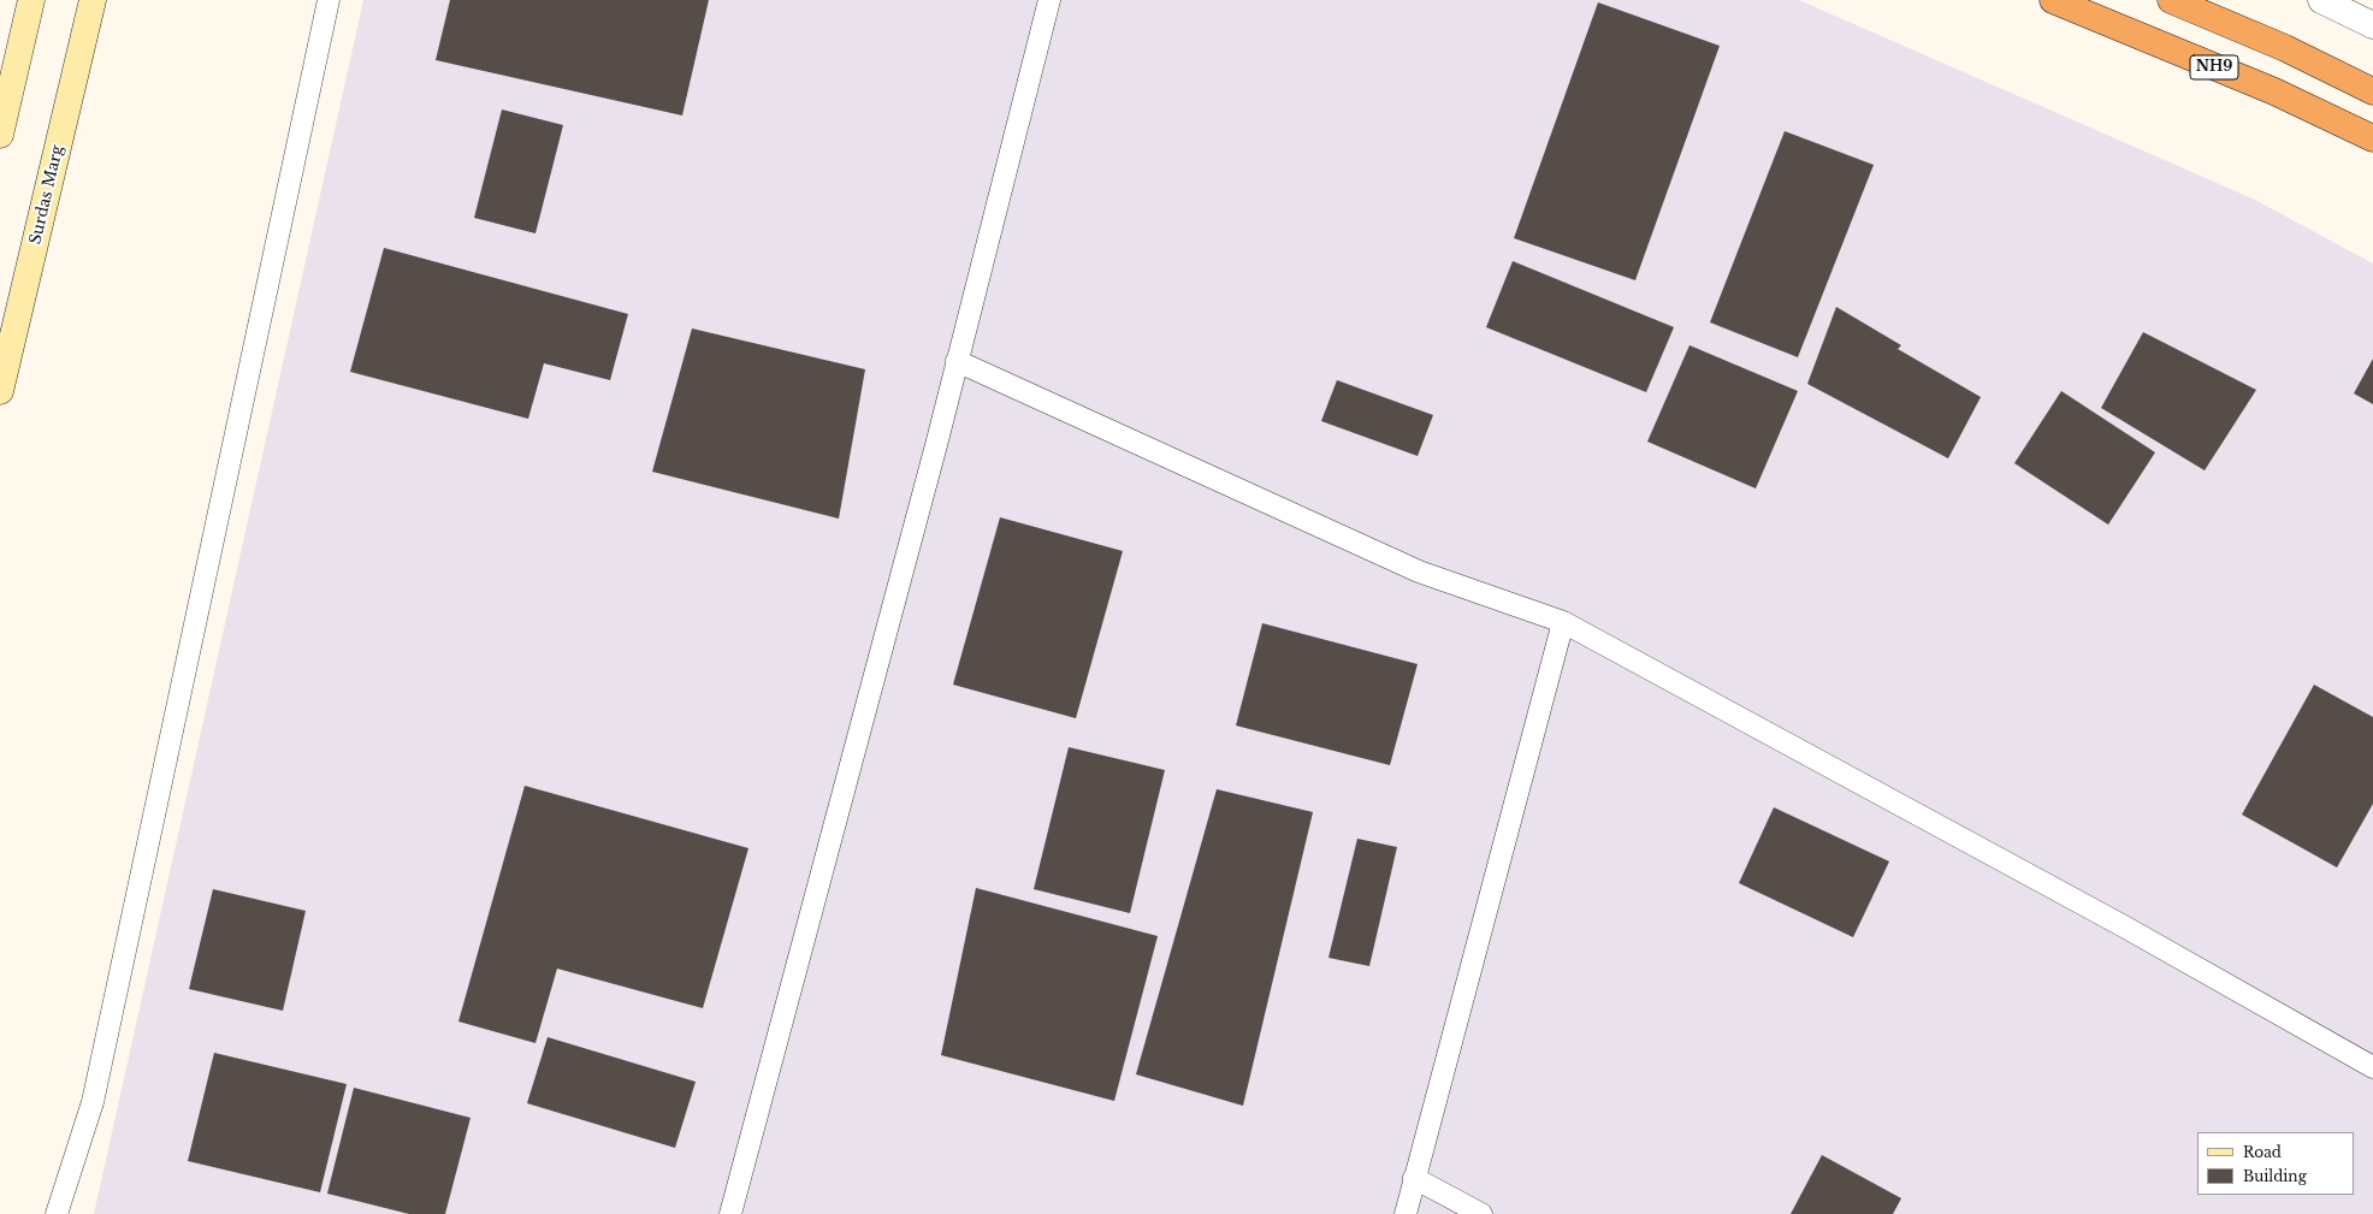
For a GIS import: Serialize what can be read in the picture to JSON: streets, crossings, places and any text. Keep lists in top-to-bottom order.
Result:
{
  "streets": {
    "highway": ["NH9"],
    "main road": ["Surdas Marg"]
  },
  "legend": ["Road", "Building"]
}
